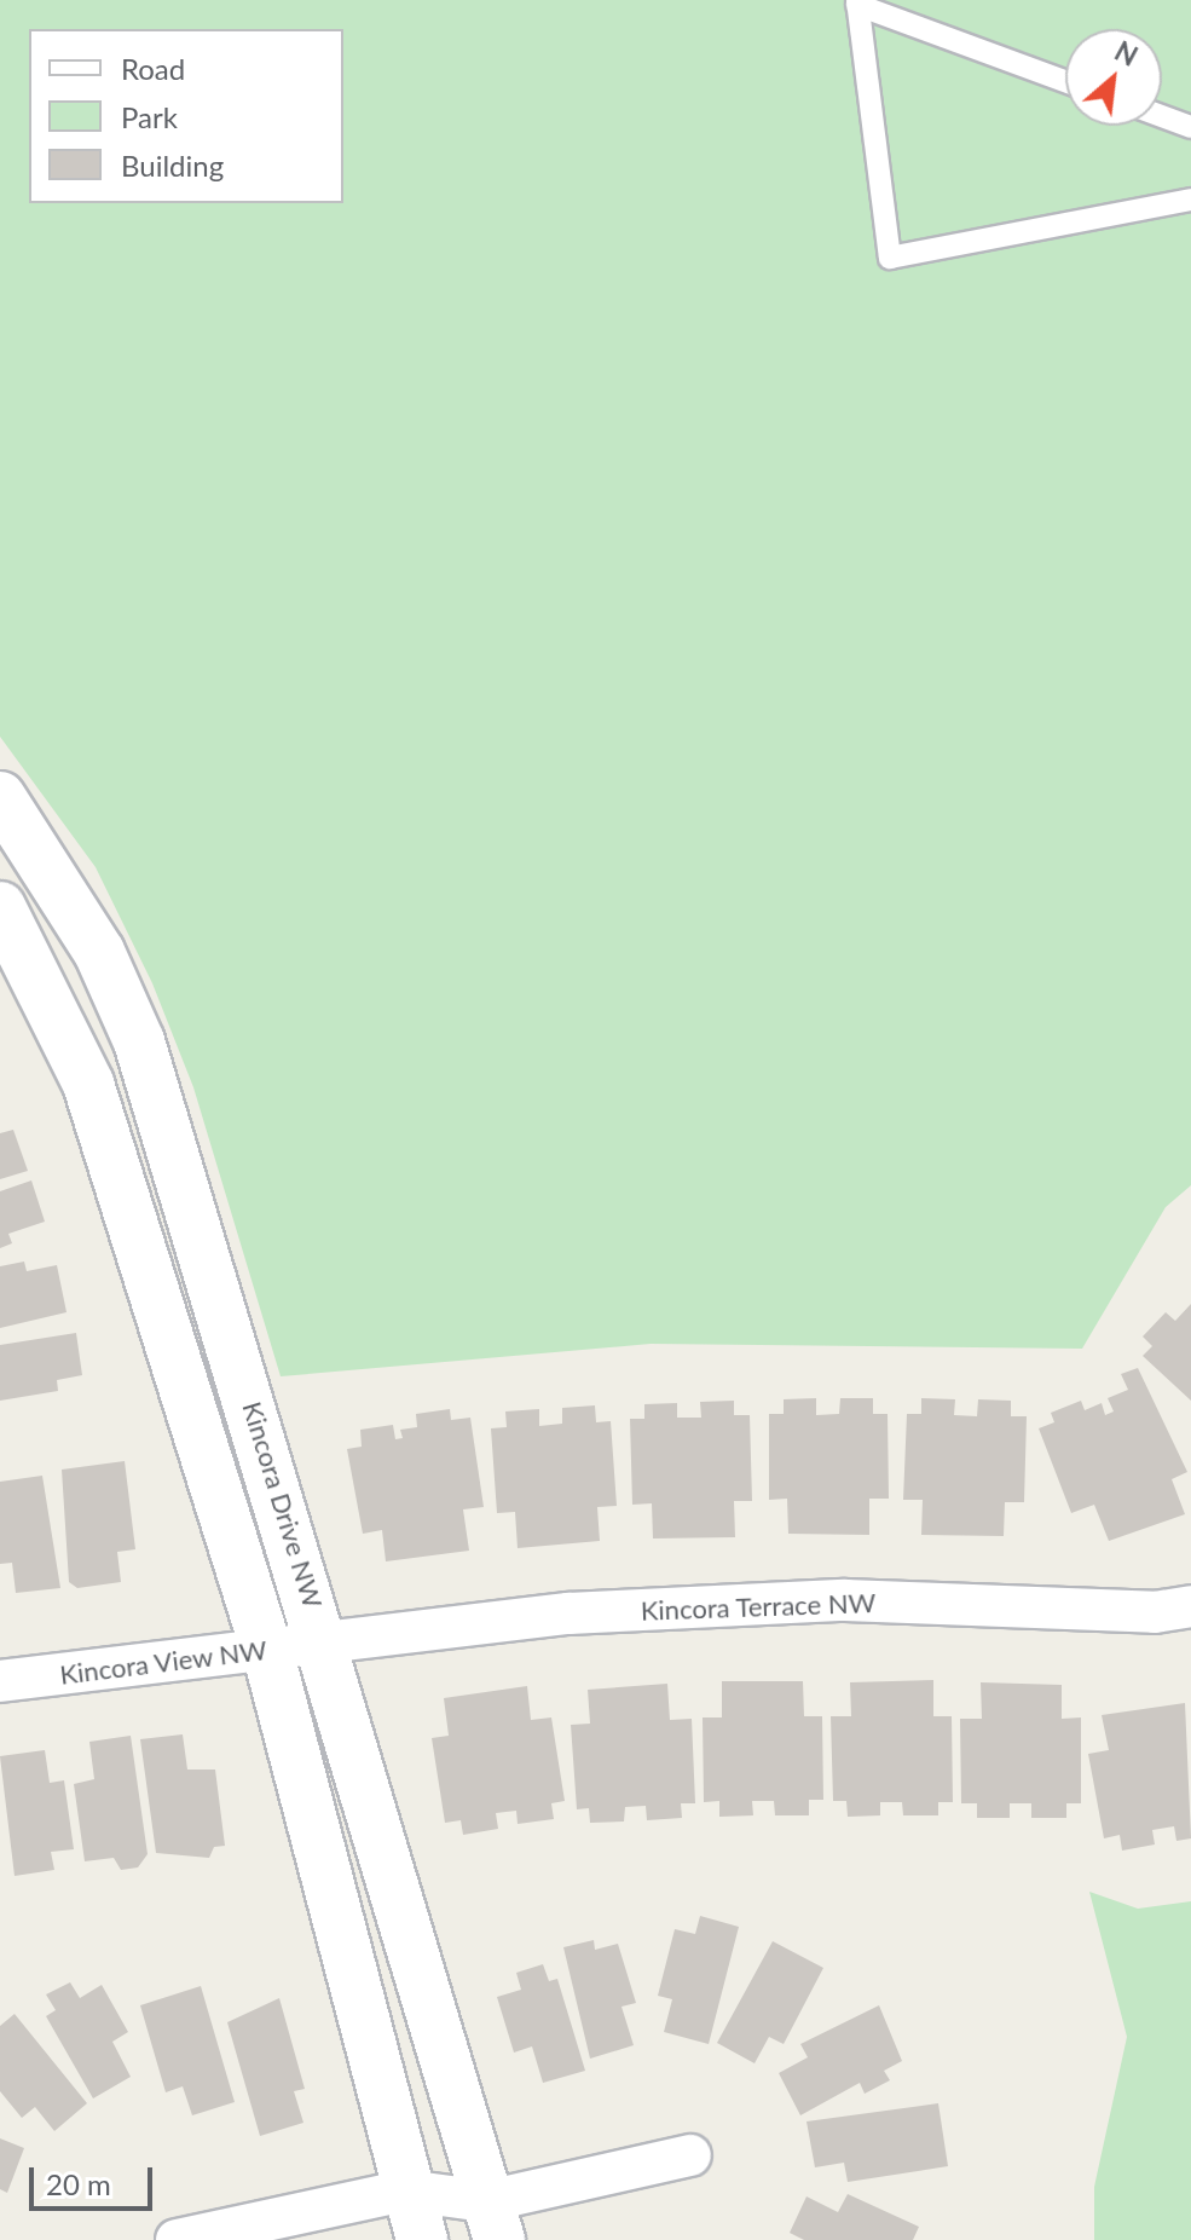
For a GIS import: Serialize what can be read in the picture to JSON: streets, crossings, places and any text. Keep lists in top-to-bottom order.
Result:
{
  "streets": {
    "street": ["Kincora Drive NW", "Kincora Terrace NW", "Kincora View NW"]
  },
  "crossings": [
    ["Kincora Drive NW", "Kincora Terrace NW"],
    ["Kincora Drive NW", "Kincora View NW"],
    ["Kincora Terrace NW", "Kincora View NW"]
  ],
  "legend": ["Road", "Park", "Building"],
  "scale_bar": "20 m",
  "north": "top right"
}
